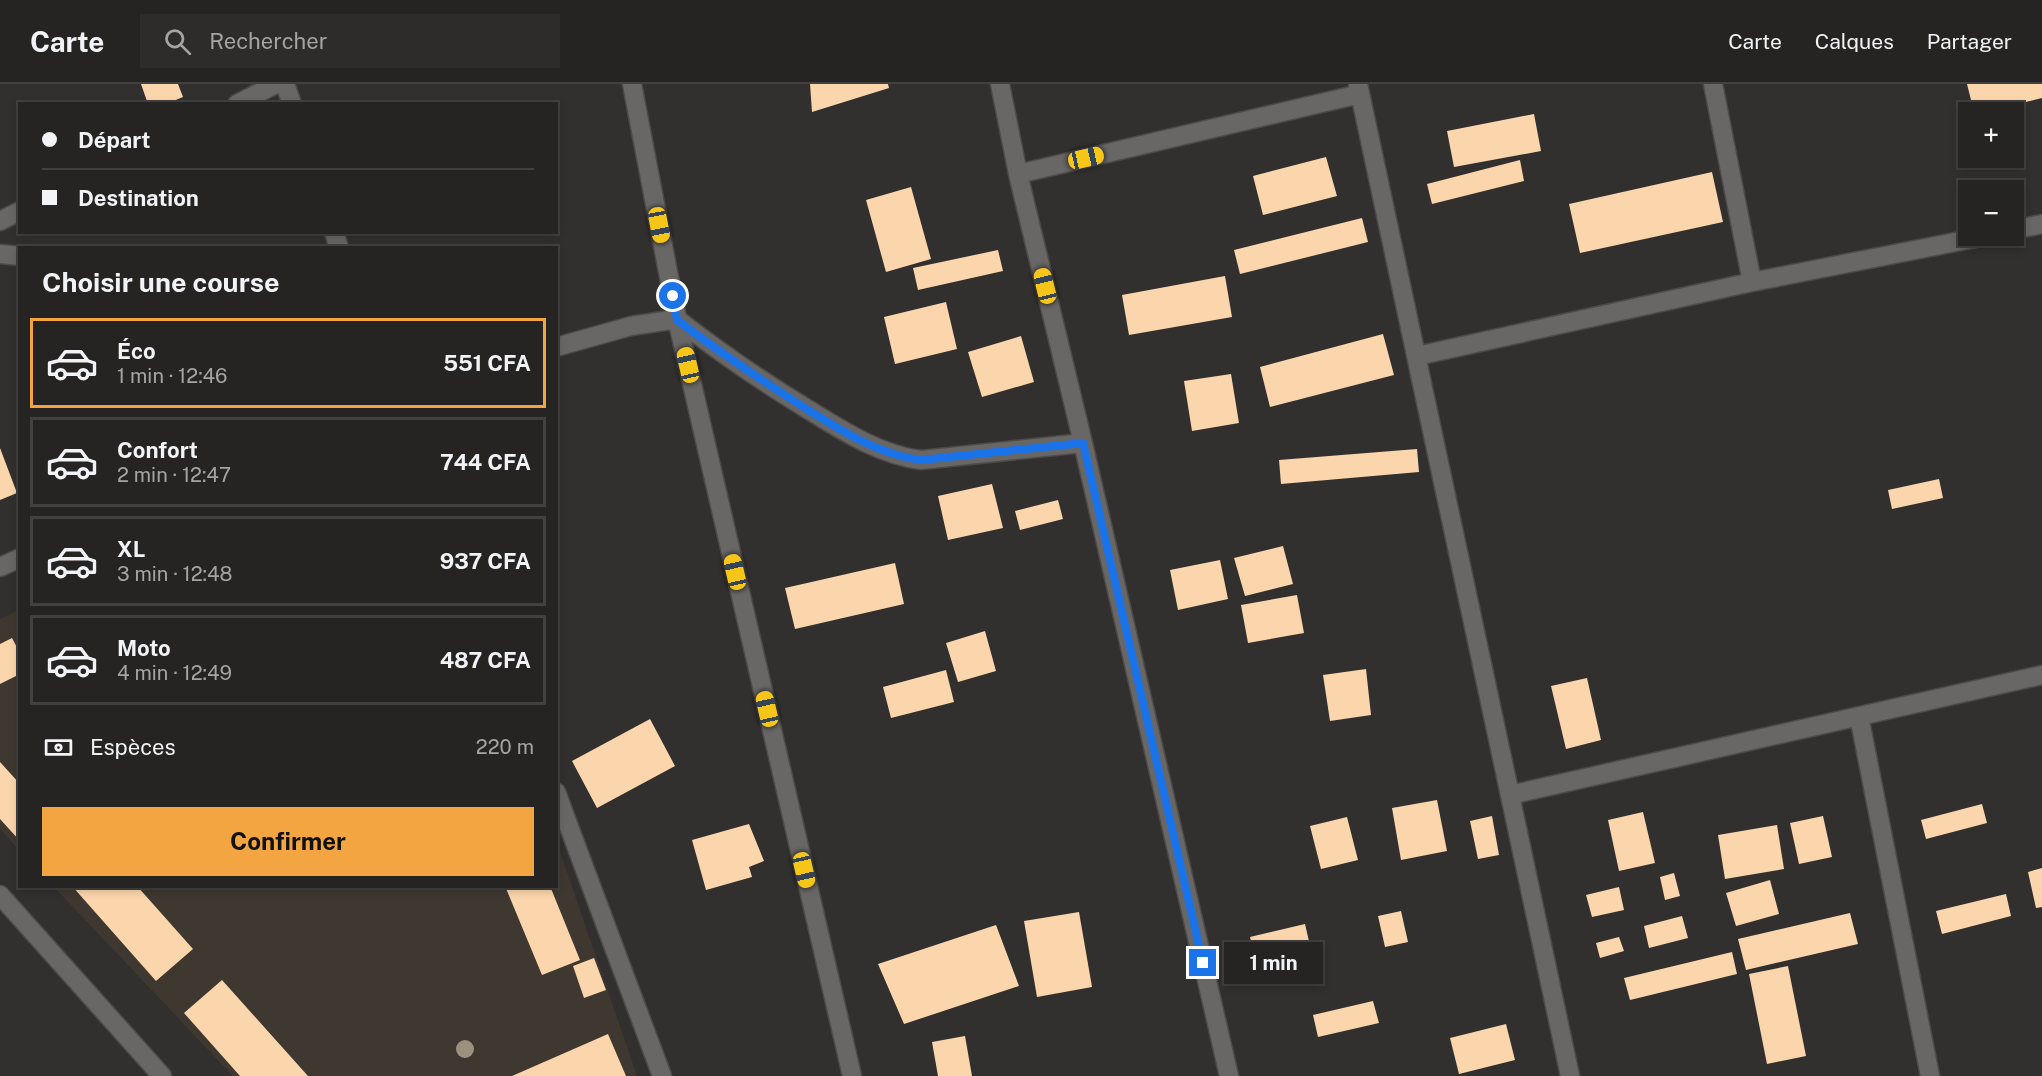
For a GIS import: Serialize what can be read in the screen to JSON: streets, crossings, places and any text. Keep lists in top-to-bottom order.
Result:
{
  "page": {
    "header": "Carte",
    "search": "Rechercher",
    "nav": ["Carte", "Calques", "Partager"],
    "map_buttons": ["+", "−"],
    "banner": ["Départ", "Destination"],
    "heading": "Choisir une course",
    "list": [
      {
        "name": "Éco",
        "note": "1 min · 12:46",
        "value": "551 CFA"
      },
      {
        "name": "Confort",
        "note": "2 min · 12:47",
        "value": "744 CFA"
      },
      {
        "name": "XL",
        "note": "3 min · 12:48",
        "value": "937 CFA"
      },
      {
        "name": "Moto",
        "note": "4 min · 12:49",
        "value": "487 CFA"
      }
    ],
    "pay": ["Espèces", "220 m"],
    "buttons": "Confirmer",
    "bubble": "1 min"
  }
}
